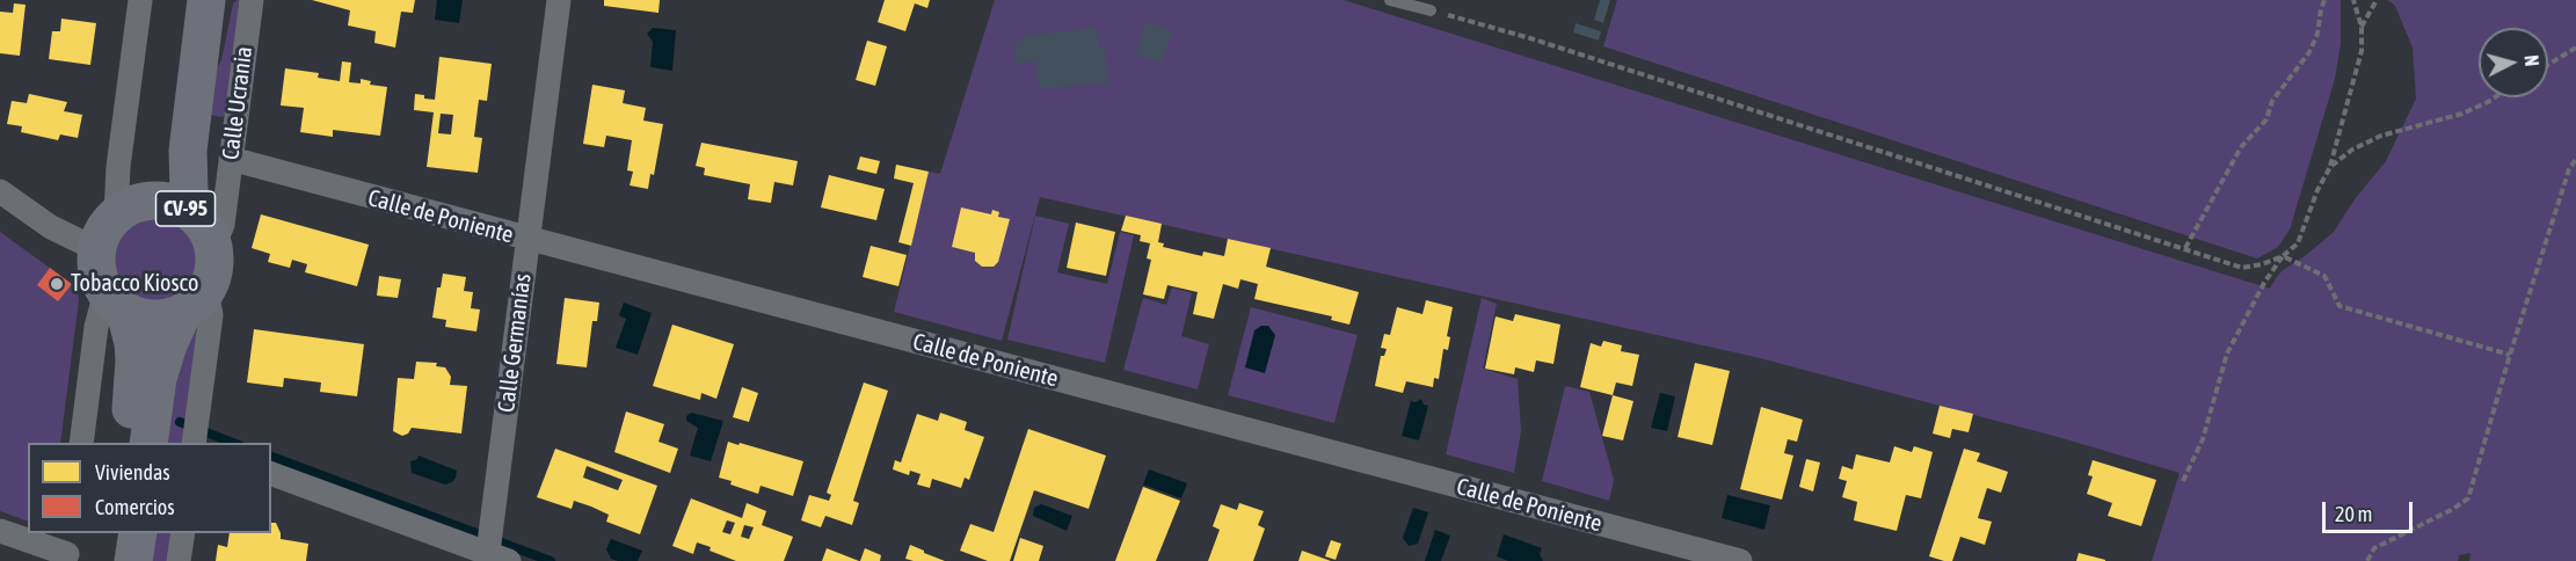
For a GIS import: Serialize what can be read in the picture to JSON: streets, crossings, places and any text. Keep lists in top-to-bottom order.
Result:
{
  "streets": {
    "main road": ["CV-95"],
    "street": ["Calle Ucrania", "Calle de Poniente", "Calle Germanías"]
  },
  "crossings": [
    ["Calle Ucrania", "CV-95"],
    ["Calle Ucrania", "Calle de Poniente"],
    ["Calle de Poniente", "Calle Germanías"]
  ],
  "places": ["Tobacco Kiosco"],
  "legend": ["Viviendas", "Comercios"],
  "scale_bar": "20 m",
  "north": "right"
}
